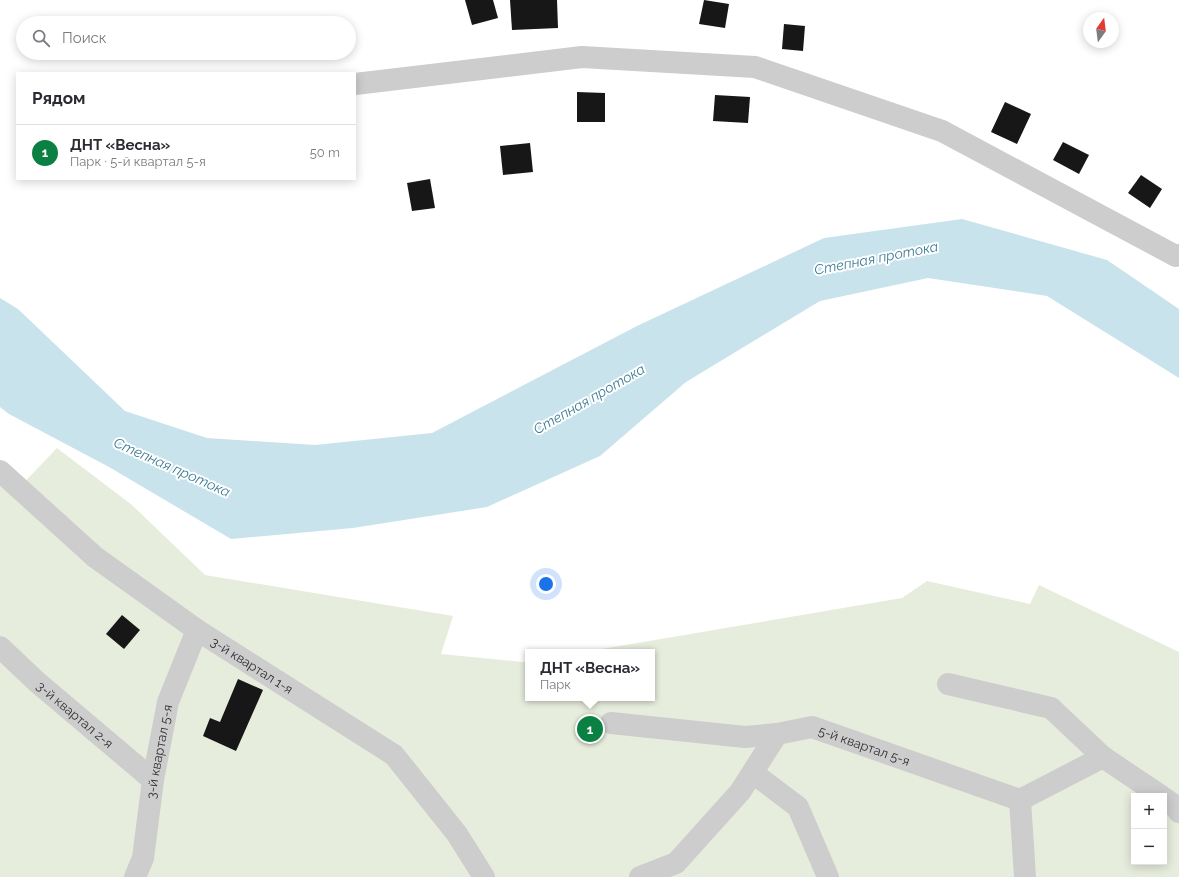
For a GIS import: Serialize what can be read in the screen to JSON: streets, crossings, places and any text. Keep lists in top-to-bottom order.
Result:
{
  "streets": {
    "street": [
      "3-й квартал 1-я",
      "3-й квартал 2-я",
      "5-й квартал 5-я",
      "3-й квартал 5-я"
    ]
  },
  "crossings": [
    ["3-й квартал 1-я", "3-й квартал 5-я"],
    ["3-й квартал 2-я", "3-й квартал 5-я"]
  ],
  "water": ["Степная протока"],
  "north": "top",
  "page": {
    "search": "Поиск",
    "heading": "Рядом",
    "list": [
      {
        "mark": "1",
        "name": "ДНТ «Весна»",
        "note": "Парк · 5-й квартал 5-я",
        "value": "50 m"
      }
    ],
    "popup": ["ДНТ «Весна»", "Парк"],
    "pins": "1",
    "map_buttons": ["+", "−"]
  }
}
